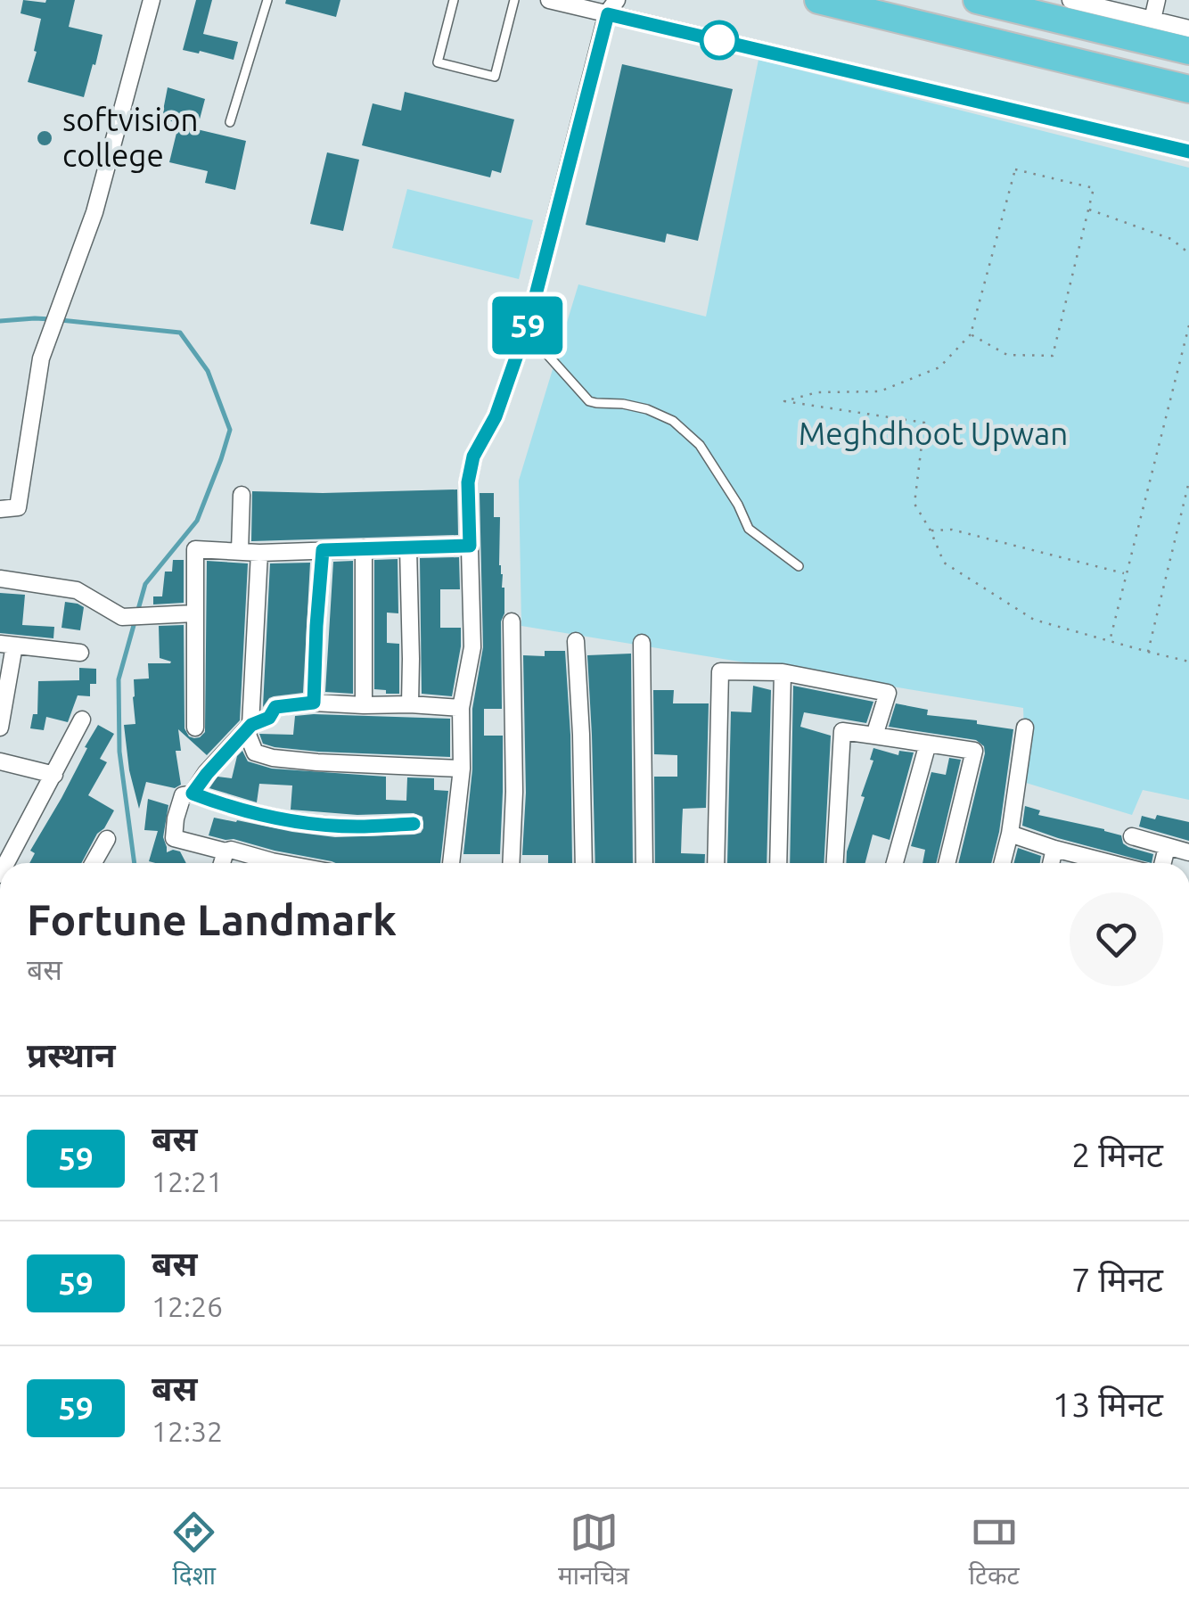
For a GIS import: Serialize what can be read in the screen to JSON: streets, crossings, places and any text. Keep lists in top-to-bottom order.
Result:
{
  "parks": ["Meghdhoot Upwan"],
  "places": ["softvision college"],
  "lines": ["bus line 59"],
  "page": {
    "on_map": "59",
    "heading": [
      ["Fortune Landmark", "बस"],
      "प्रस्थान"
    ],
    "list": [
      {
        "mark": "59",
        "name": "बस",
        "note": "12:21",
        "value": "2 मिनट"
      },
      {
        "mark": "59",
        "name": "बस",
        "note": "12:26",
        "value": "7 मिनट"
      },
      {
        "mark": "59",
        "name": "बस",
        "note": "12:32",
        "value": "13 मिनट"
      }
    ],
    "tabs": ["दिशा", "मानचित्र", "टिकट"]
  }
}
